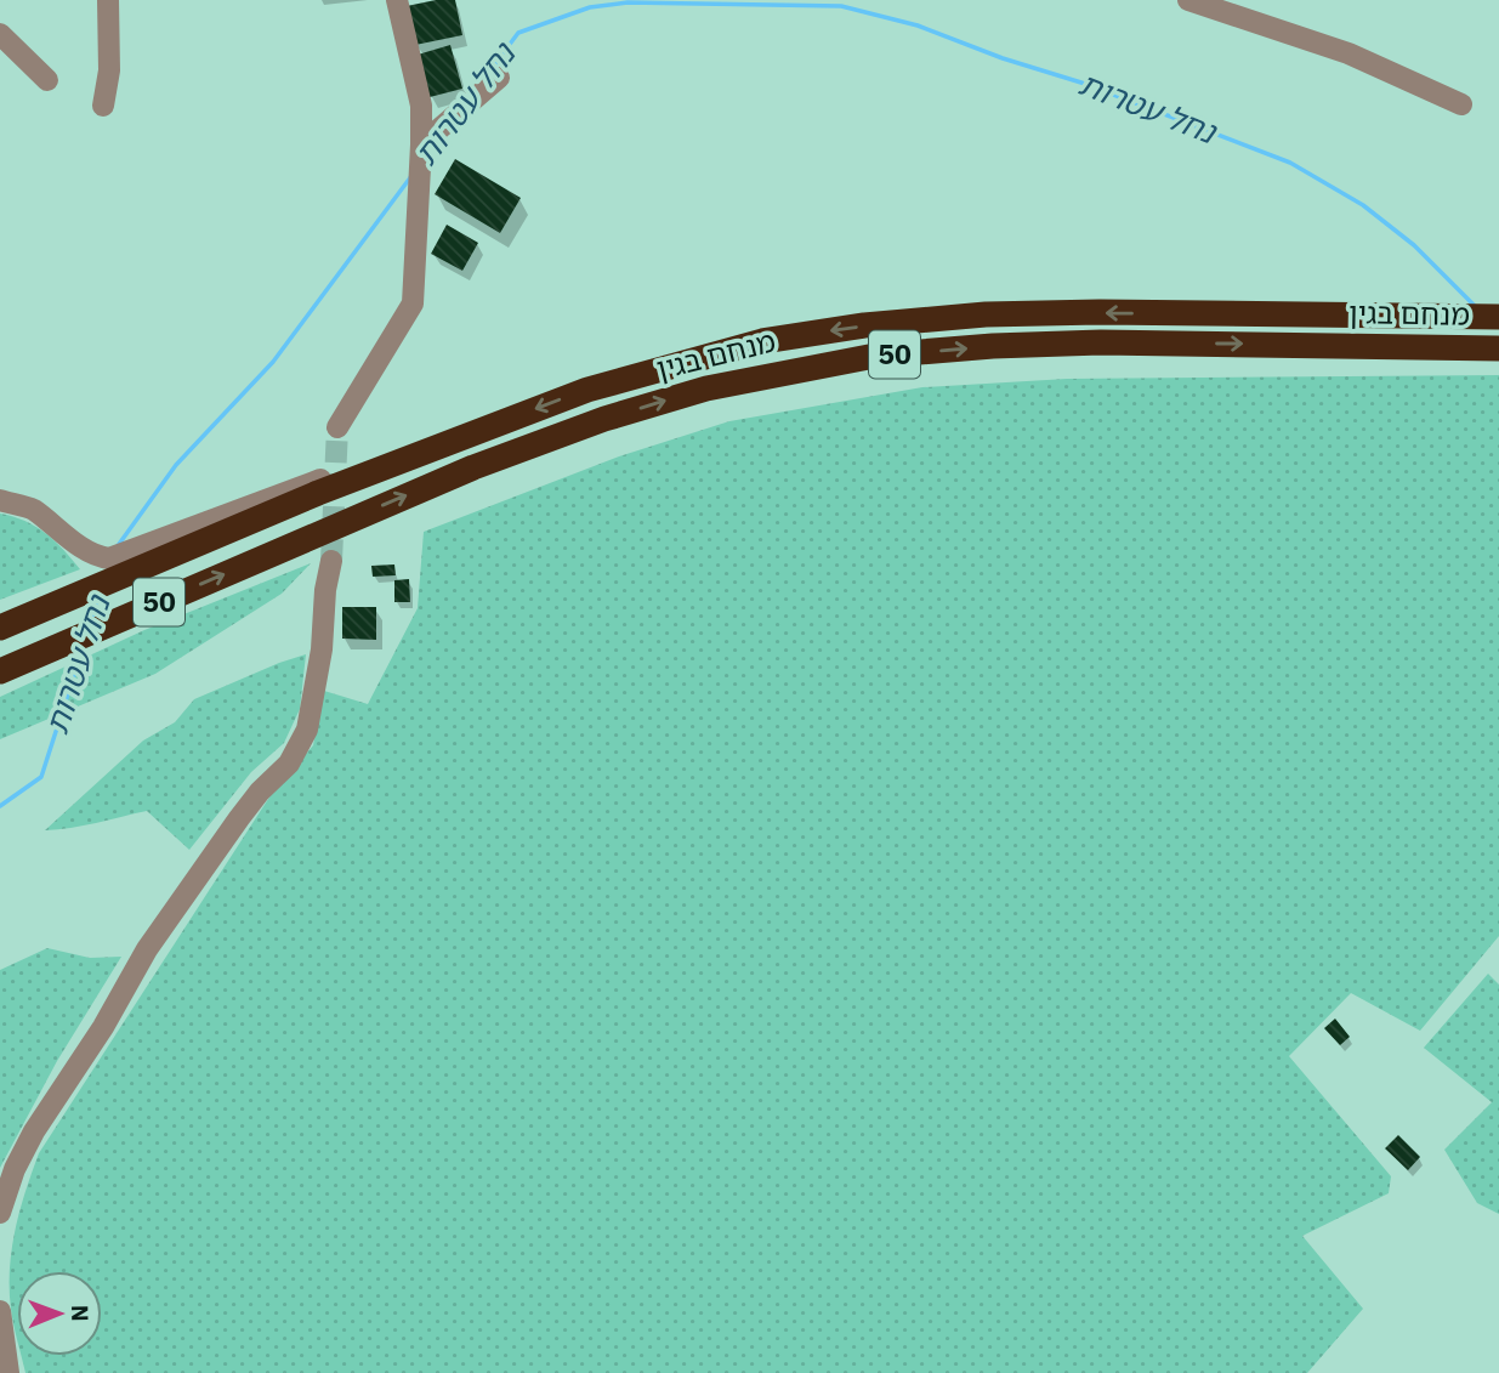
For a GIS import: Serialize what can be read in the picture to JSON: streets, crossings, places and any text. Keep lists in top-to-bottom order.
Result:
{
  "streets": {
    "highway": ["מנחם בגין", "50"]
  },
  "water": ["נחל עטרות"],
  "north": "right"
}
